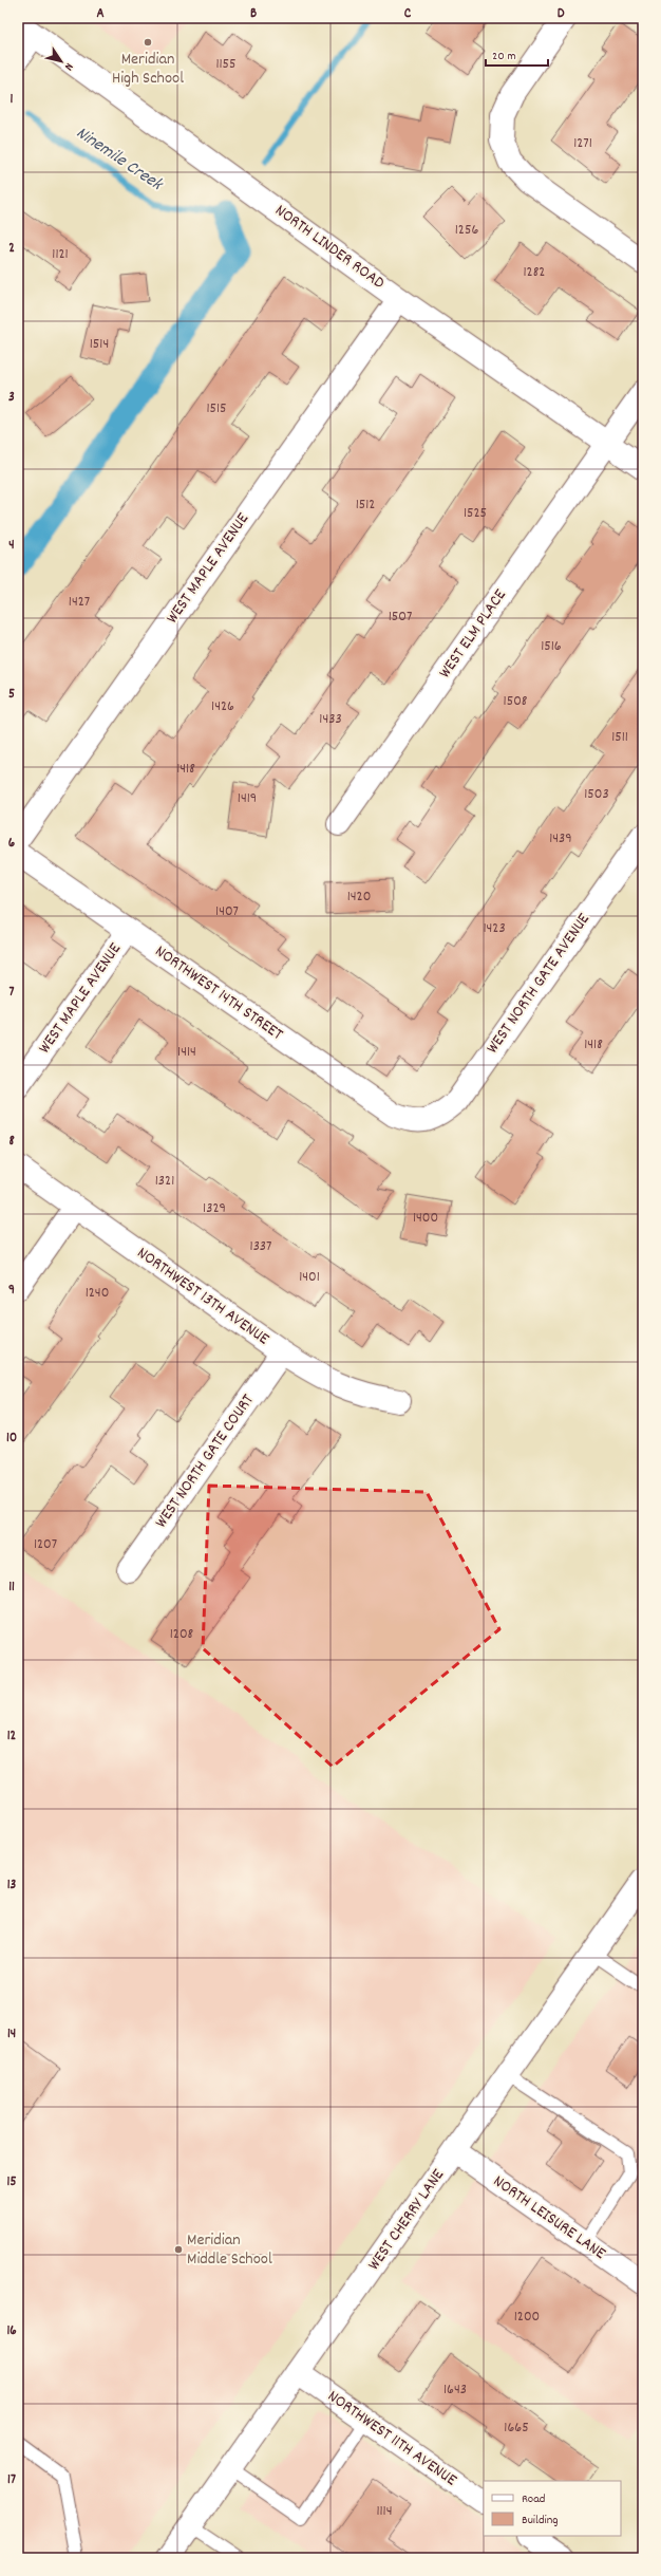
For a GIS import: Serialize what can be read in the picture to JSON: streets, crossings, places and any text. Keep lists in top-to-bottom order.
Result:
{
  "streets": {
    "street": [
      "NORTH LINDER ROAD",
      "WEST MAPLE AVENUE",
      "WEST ELM PLACE",
      "WEST NORTH GATE AVENUE",
      "NORTHWEST 14TH STREET",
      "NORTHWEST 13TH AVENUE",
      "WEST NORTH GATE COURT",
      "NORTH LEISURE LANE",
      "WEST CHERRY LANE",
      "NORTHWEST 11TH AVENUE"
    ]
  },
  "crossings": [
    ["NORTH LINDER ROAD", "WEST MAPLE AVENUE"],
    ["NORTH LINDER ROAD", "WEST ELM PLACE"],
    ["WEST MAPLE AVENUE", "NORTHWEST 14TH STREET"],
    ["WEST NORTH GATE AVENUE", "NORTHWEST 14TH STREET"],
    ["NORTHWEST 13TH AVENUE", "WEST NORTH GATE COURT"],
    ["NORTH LEISURE LANE", "WEST CHERRY LANE"],
    ["WEST CHERRY LANE", "NORTHWEST 11TH AVENUE"]
  ],
  "water": ["Ninemile Creek"],
  "places": ["Meridian High School", "Meridian Middle School"],
  "house_numbers": [
    "1155",
    "1271",
    "1256",
    "1121",
    "1282",
    "1514",
    "1515",
    "1512",
    "1525",
    "1427",
    "1507",
    "1516",
    "1508",
    "1426",
    "1433",
    "1511",
    "1418",
    "1503",
    "1419",
    "1439",
    "1420",
    "1407",
    "1423",
    "1418",
    "1414",
    "1321",
    "1329",
    "1400",
    "1337",
    "1401",
    "1240",
    "1207",
    "1208",
    "1200",
    "1643",
    "1665",
    "1114"
  ],
  "legend": ["Road", "Building"],
  "scale_bar": "20 m",
  "north": "bottom right",
  "grid": {
    "columns": [
      "A",
      "B",
      "C",
      "D"
    ],
    "rows": [
      "1",
      "2",
      "3",
      "4",
      "5",
      "6",
      "7",
      "8",
      "9",
      "10",
      "11",
      "12",
      "13",
      "14",
      "15",
      "16",
      "17"
    ]
  }
}
